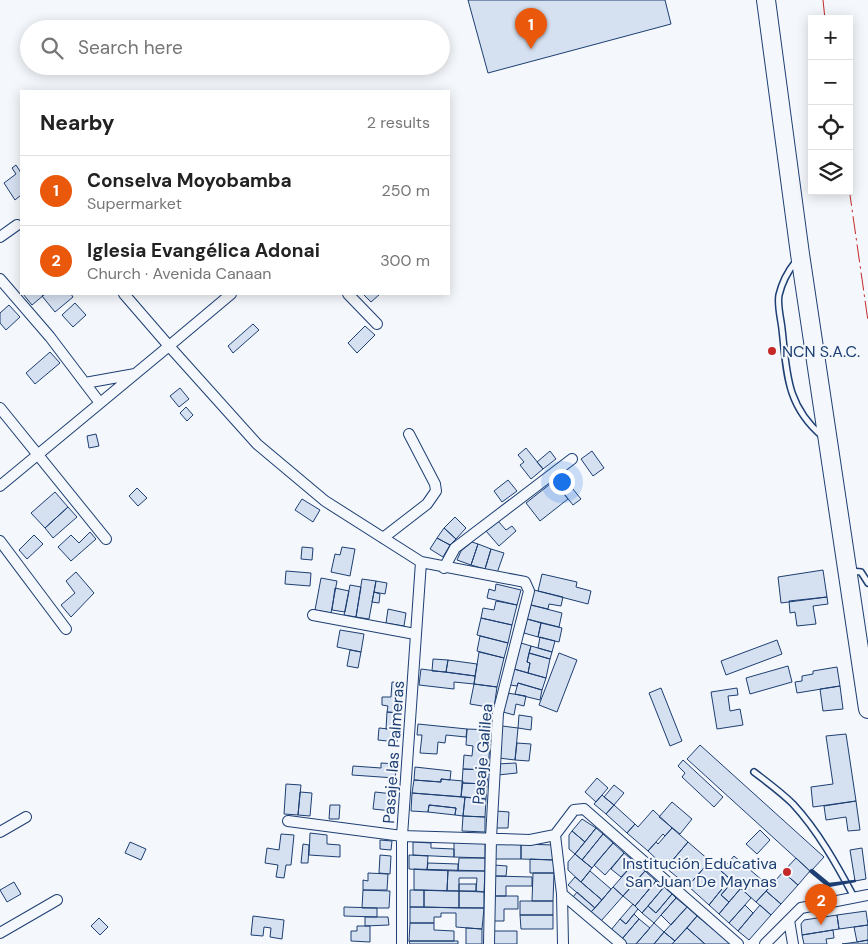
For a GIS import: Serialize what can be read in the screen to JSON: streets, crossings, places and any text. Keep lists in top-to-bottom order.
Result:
{
  "streets": {
    "street": ["Pasaje las Palmeras", "Pasaje Galilea"]
  },
  "places": ["NCN S.A.C.", "Institución Educativa San Juan De Maynas"],
  "page": {
    "pins": ["1", "2"],
    "map_buttons": ["+", "−"],
    "search": "Search here",
    "heading": ["Nearby", "2 results"],
    "list": [
      {
        "mark": "1",
        "name": "Conselva Moyobamba",
        "note": "Supermarket",
        "value": "250 m"
      },
      {
        "mark": "2",
        "name": "Iglesia Evangélica Adonai",
        "note": "Church · Avenida Canaan",
        "value": "300 m"
      }
    ]
  }
}
